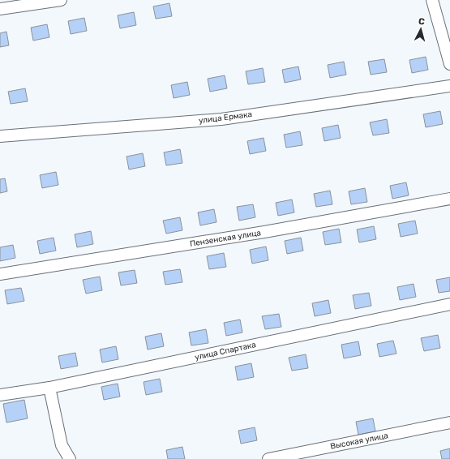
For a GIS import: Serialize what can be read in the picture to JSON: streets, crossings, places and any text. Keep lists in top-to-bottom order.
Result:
{
  "streets": {
    "street": [
      "улица Ермака",
      "Пензенская улица",
      "улица Спартака",
      "Высокая улица"
    ]
  },
  "north": "top"
}
